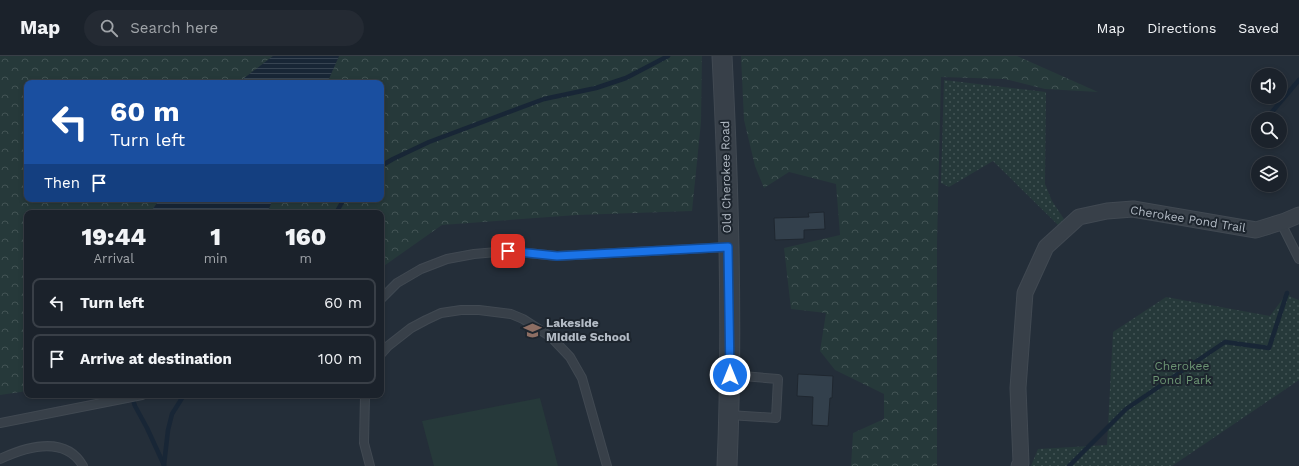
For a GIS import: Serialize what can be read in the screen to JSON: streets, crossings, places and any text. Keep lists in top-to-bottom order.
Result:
{
  "streets": {
    "street": ["Old Cherokee Road", "Cherokee Pond Trail"]
  },
  "parks": ["Cherokee Pond Park"],
  "places": {
    "school or university": ["Lakeside Middle School"]
  },
  "page": {
    "header": "Map",
    "search": "Search here",
    "nav": ["Map", "Directions", "Saved"],
    "turn": ["60 m", "Turn left"],
    "then": "Then",
    "eta": [
      "19:44",
      "Arrival",
      "1",
      "min",
      "160",
      "m"
    ],
    "list": [
      {
        "name": "Turn left",
        "value": "60 m"
      },
      {
        "name": "Arrive at destination",
        "value": "100 m"
      }
    ]
  }
}
